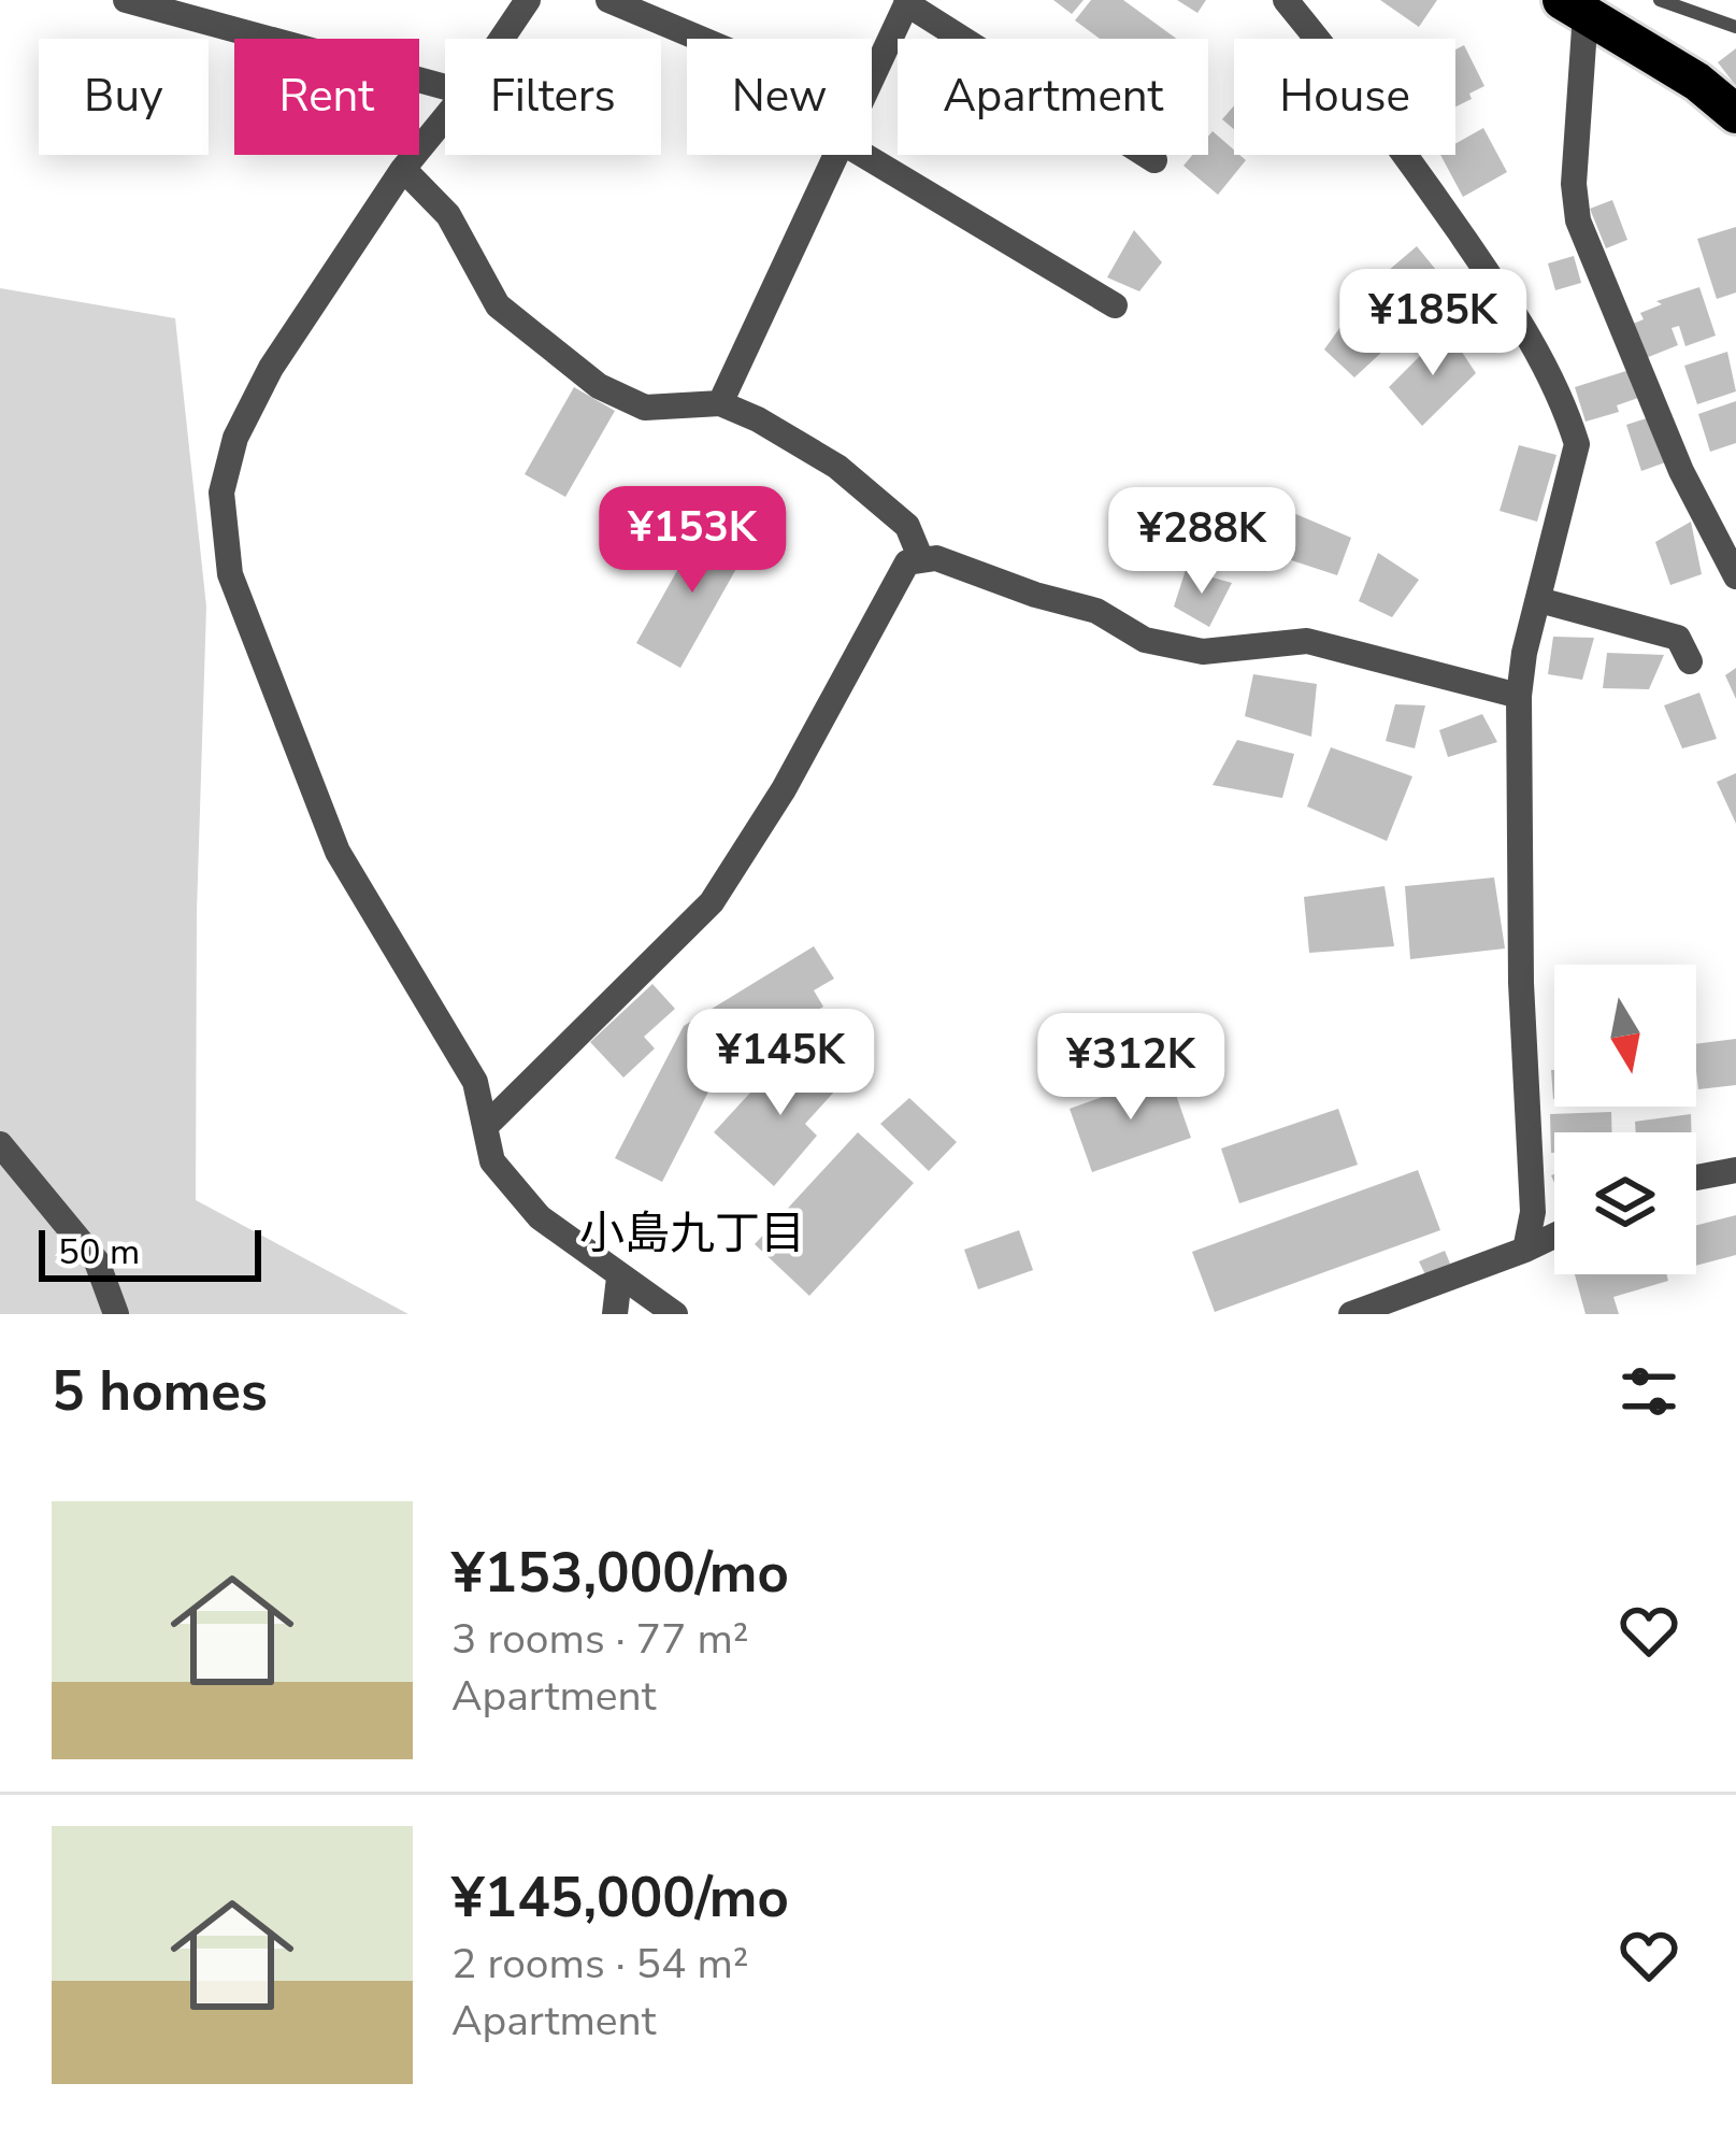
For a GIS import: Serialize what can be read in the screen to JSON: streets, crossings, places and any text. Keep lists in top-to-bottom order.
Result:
{
  "districts": ["小島九丁目"],
  "scale_bar": "50 m",
  "north": "bottom",
  "page": {
    "chip": [
      "Buy",
      "Rent",
      "Filters",
      "New",
      "Apartment",
      "House"
    ],
    "price": [
      "¥185K",
      "¥153K",
      "¥288K",
      "¥145K",
      "¥312K"
    ],
    "scale": "50 m",
    "heading": "5 homes",
    "list": [
      {
        "name": "¥153,000/mo",
        "note": "3 rooms · 77 m² · Apartment"
      },
      {
        "name": "¥145,000/mo",
        "note": "2 rooms · 54 m² · Apartment"
      }
    ]
  }
}
